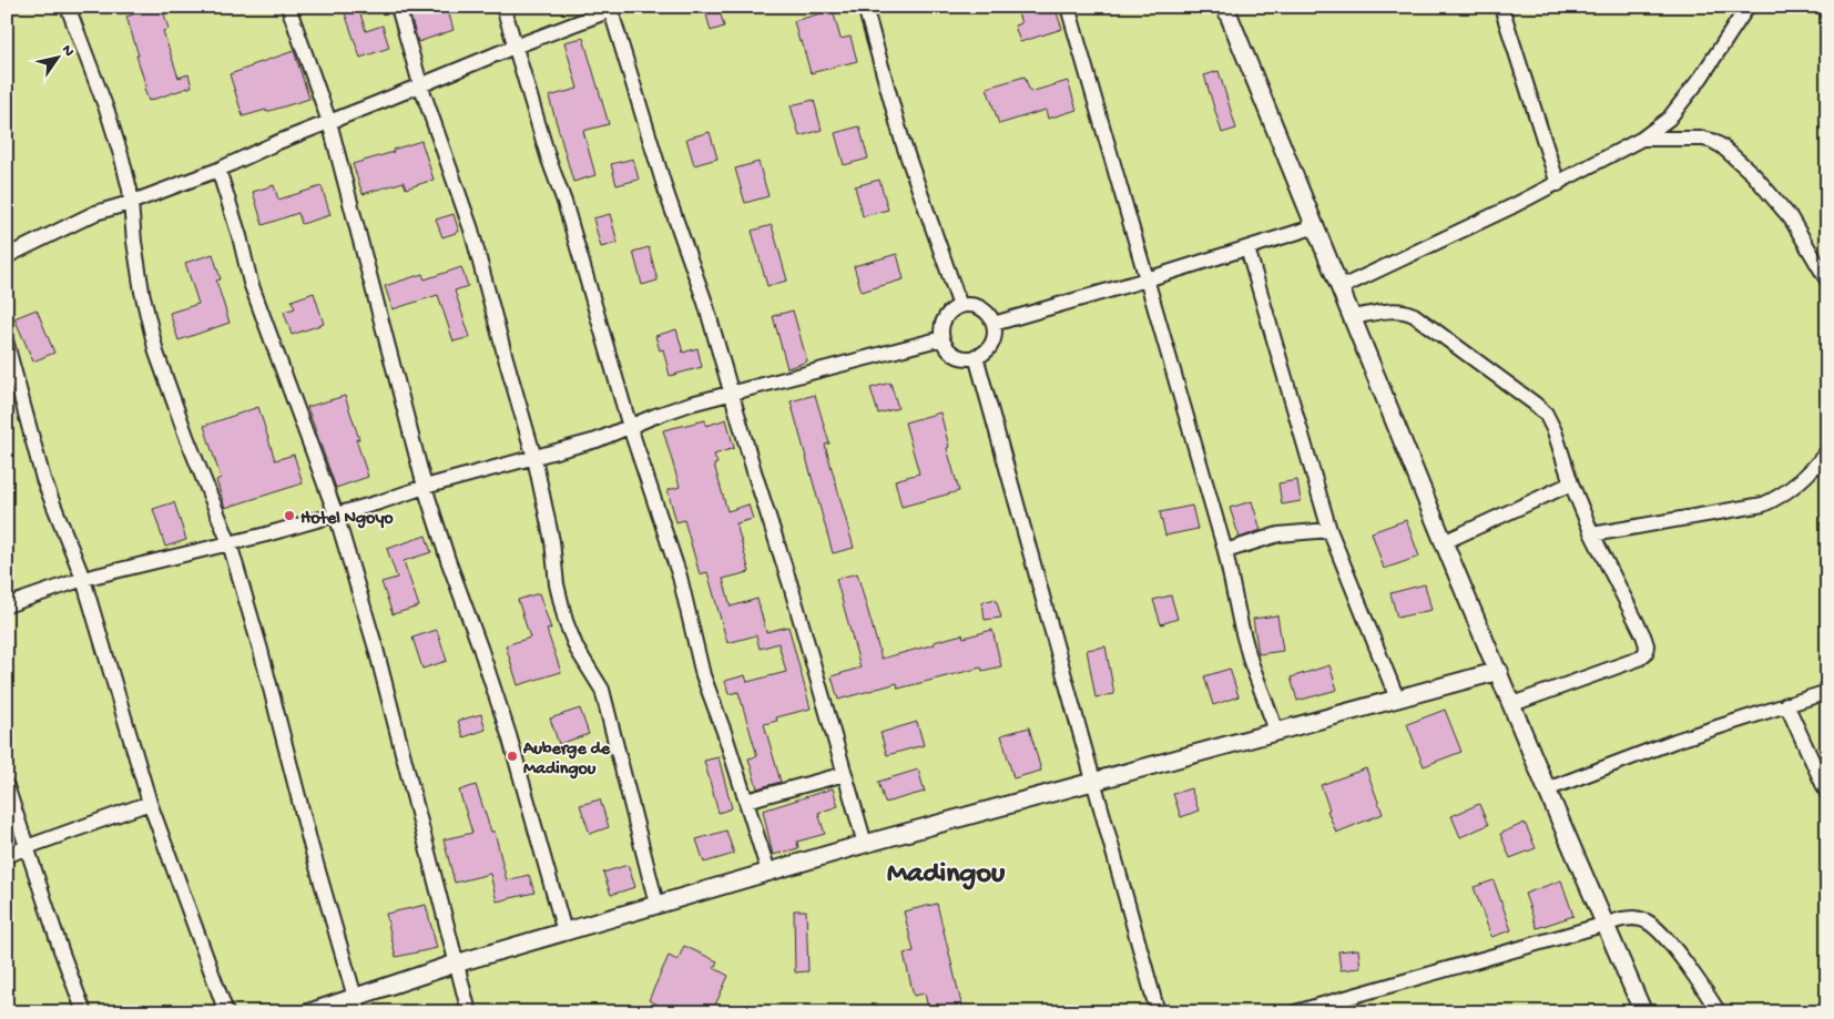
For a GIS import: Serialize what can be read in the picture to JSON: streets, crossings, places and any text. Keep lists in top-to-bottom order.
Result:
{
  "districts": ["Madingou"],
  "places": ["Hotel Ngoyo", "Auberge de Madingou"],
  "north": "top right"
}
